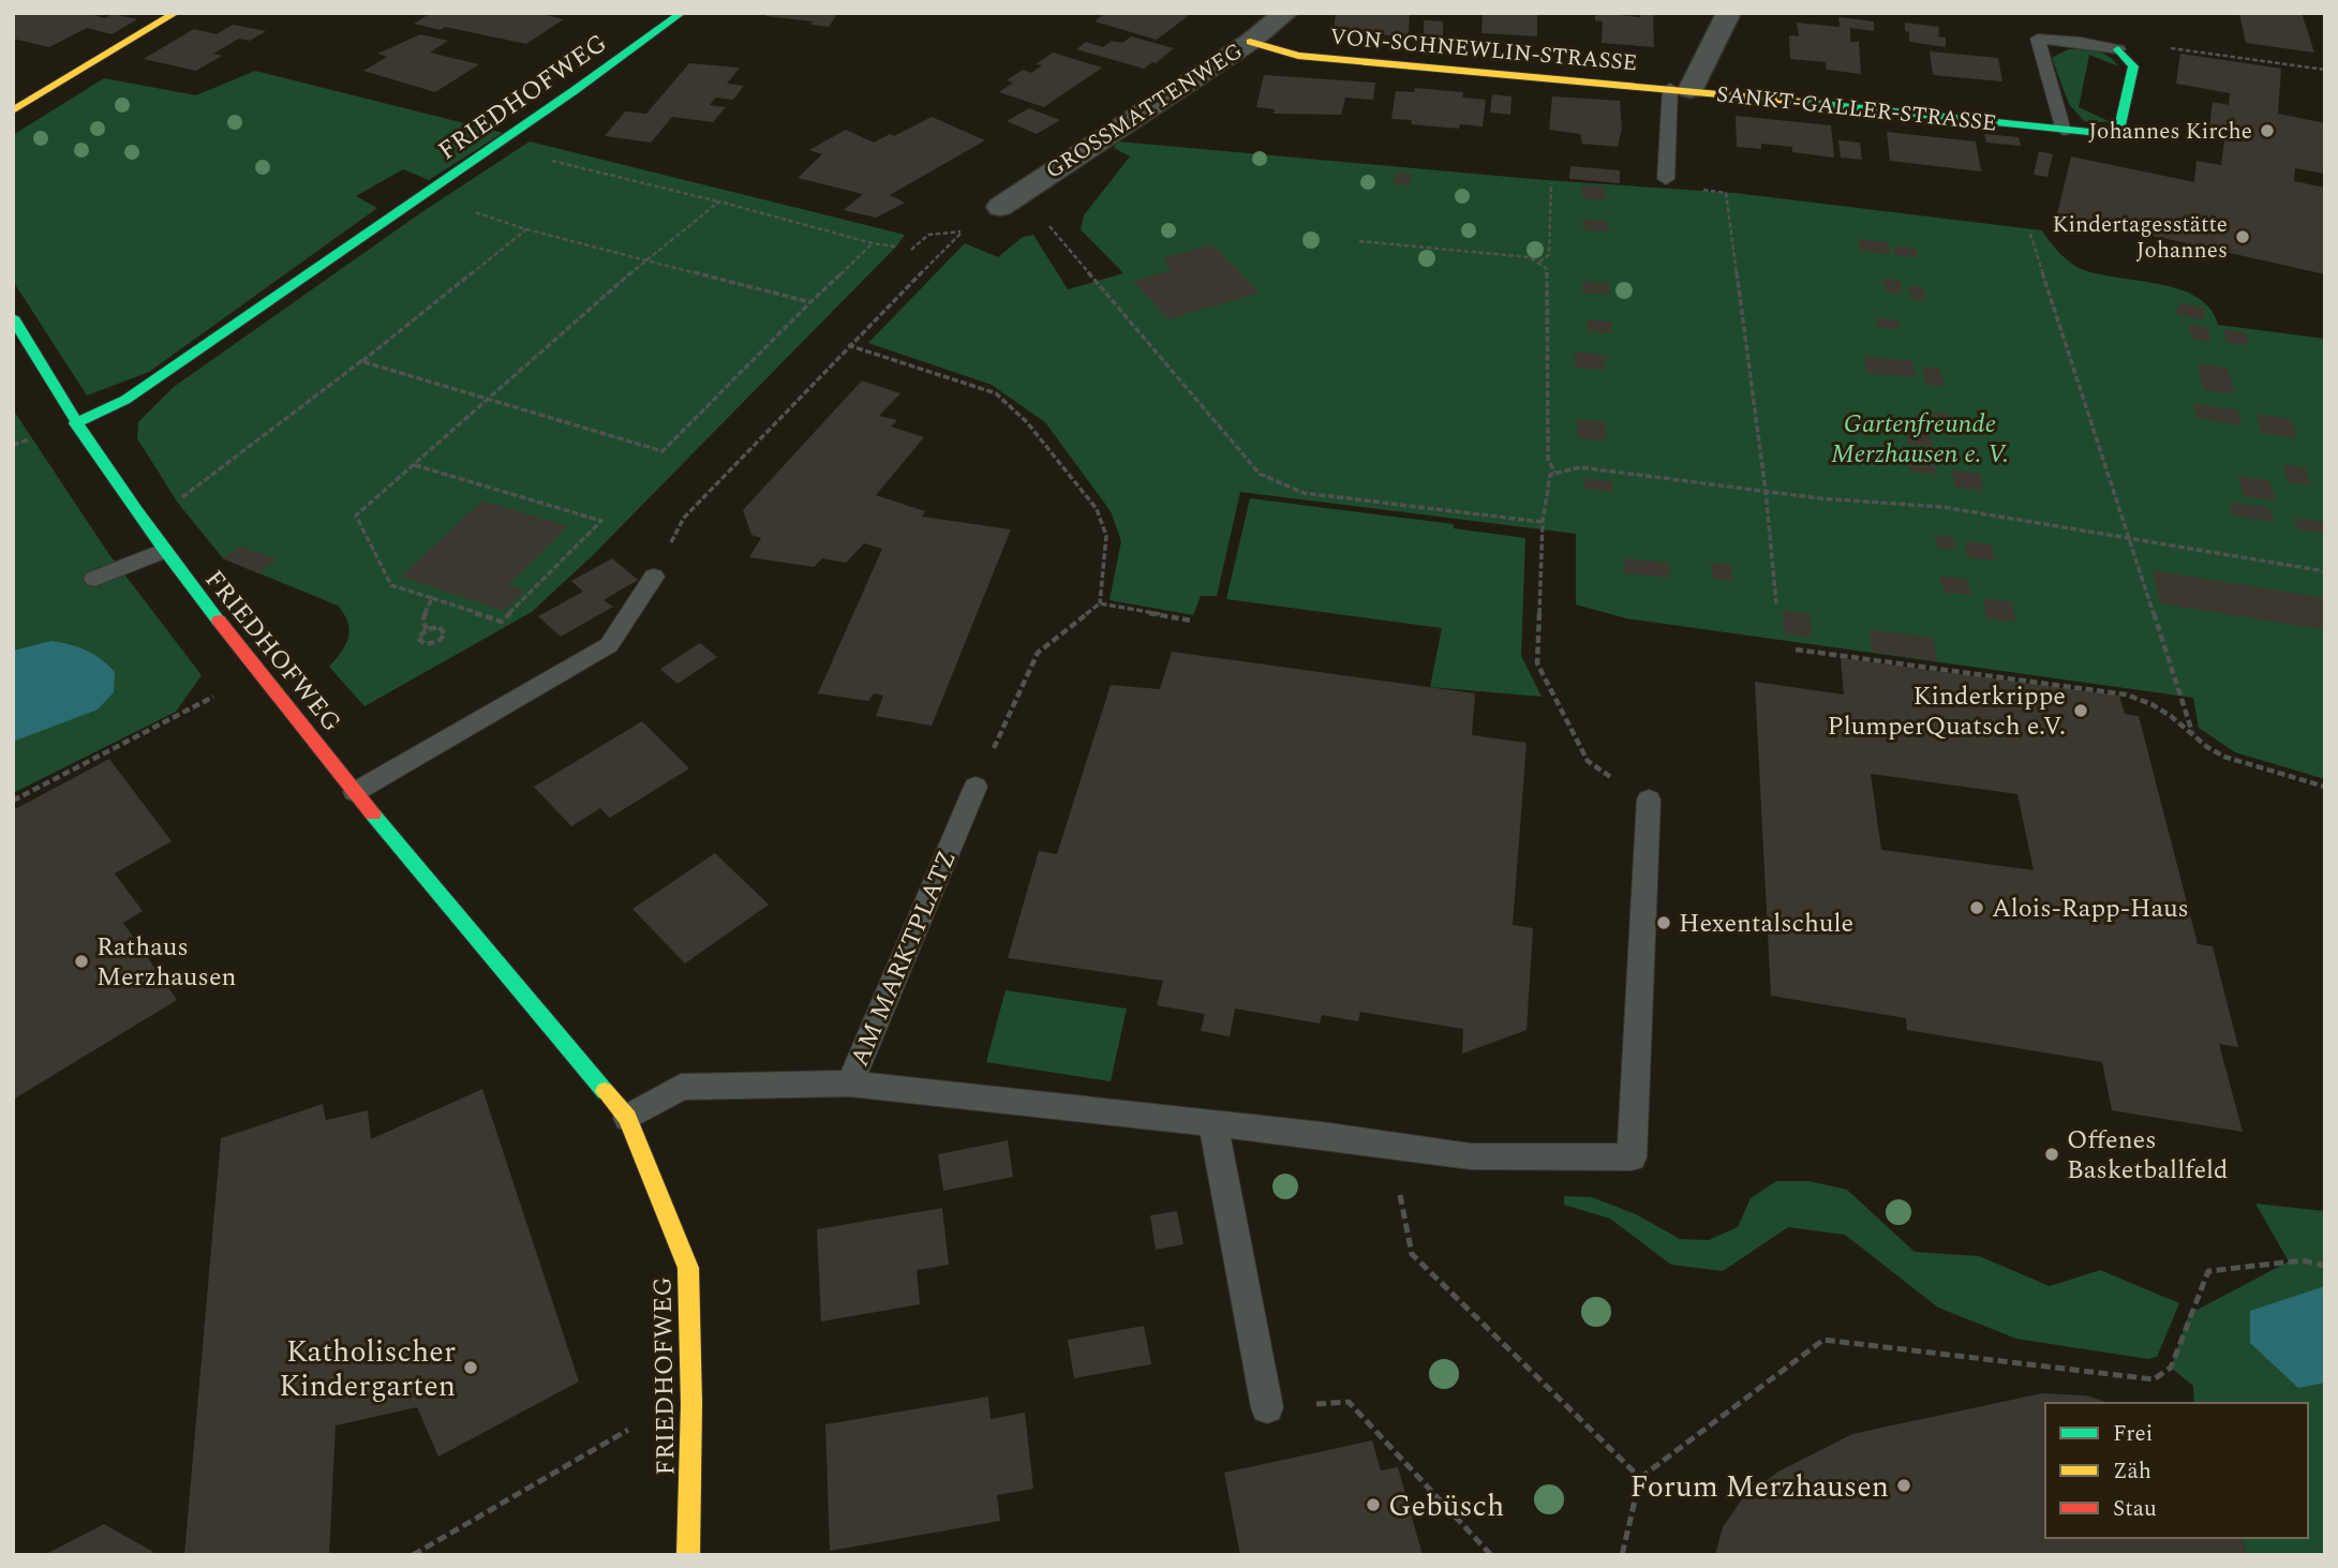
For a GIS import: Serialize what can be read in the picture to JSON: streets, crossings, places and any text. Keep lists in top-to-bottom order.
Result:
{
  "streets": {
    "street": [
      "VON-SCHNEWLIN-STRASSE",
      "FRIEDHOFWEG",
      "SANKT-GALLER-STRASSE",
      "GROSSMATTENWEG"
    ],
    "lane": ["AM MARKTPLATZ"]
  },
  "crossings": [
    ["VON-SCHNEWLIN-STRASSE", "SANKT-GALLER-STRASSE"],
    ["VON-SCHNEWLIN-STRASSE", "GROSSMATTENWEG"],
    ["FRIEDHOFWEG", "AM MARKTPLATZ"]
  ],
  "parks": ["Gartenfreunde Merzhausen e. V."],
  "places": [
    "Johannes Kirche",
    "Kindertagesstätte Johannes",
    "Kinderkrippe PlumperQuatsch e.V.",
    "Alois-Rapp-Haus",
    "Hexentalschule",
    "Rathaus Merzhausen",
    "Offenes Basketballfeld",
    "Katholischer Kindergarten",
    "Forum Merzhausen",
    "Gebüsch"
  ],
  "legend": ["Frei", "Zäh", "Stau"]
}
